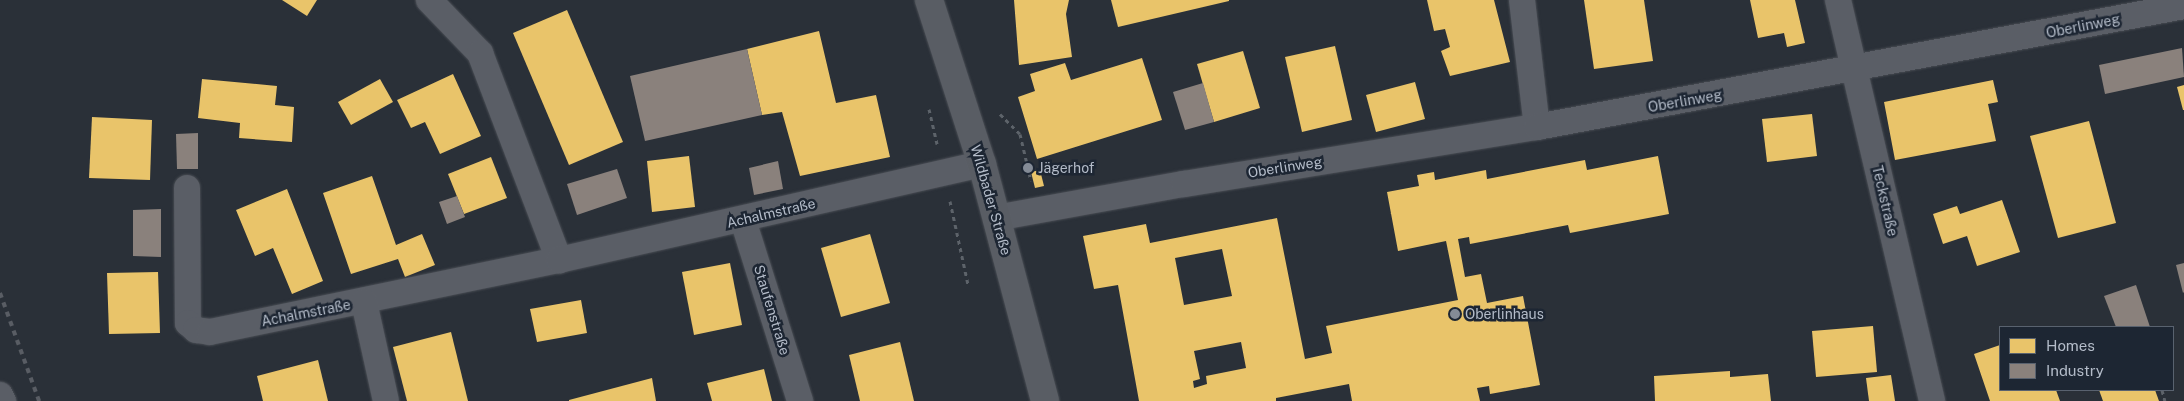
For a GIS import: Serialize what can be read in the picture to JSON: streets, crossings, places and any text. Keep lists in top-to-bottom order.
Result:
{
  "streets": {
    "main road": ["Wildbader Straße"],
    "street": [
      "Oberlinweg",
      "Teckstraße",
      "Achalmstraße",
      "Staufenstraße"
    ]
  },
  "crossings": [
    ["Oberlinweg", "Wildbader Straße"],
    ["Oberlinweg", "Teckstraße"],
    ["Wildbader Straße", "Achalmstraße"],
    ["Achalmstraße", "Staufenstraße"]
  ],
  "places": ["Jägerhof", "Oberlinhaus"],
  "legend": ["Homes", "Industry"]
}
